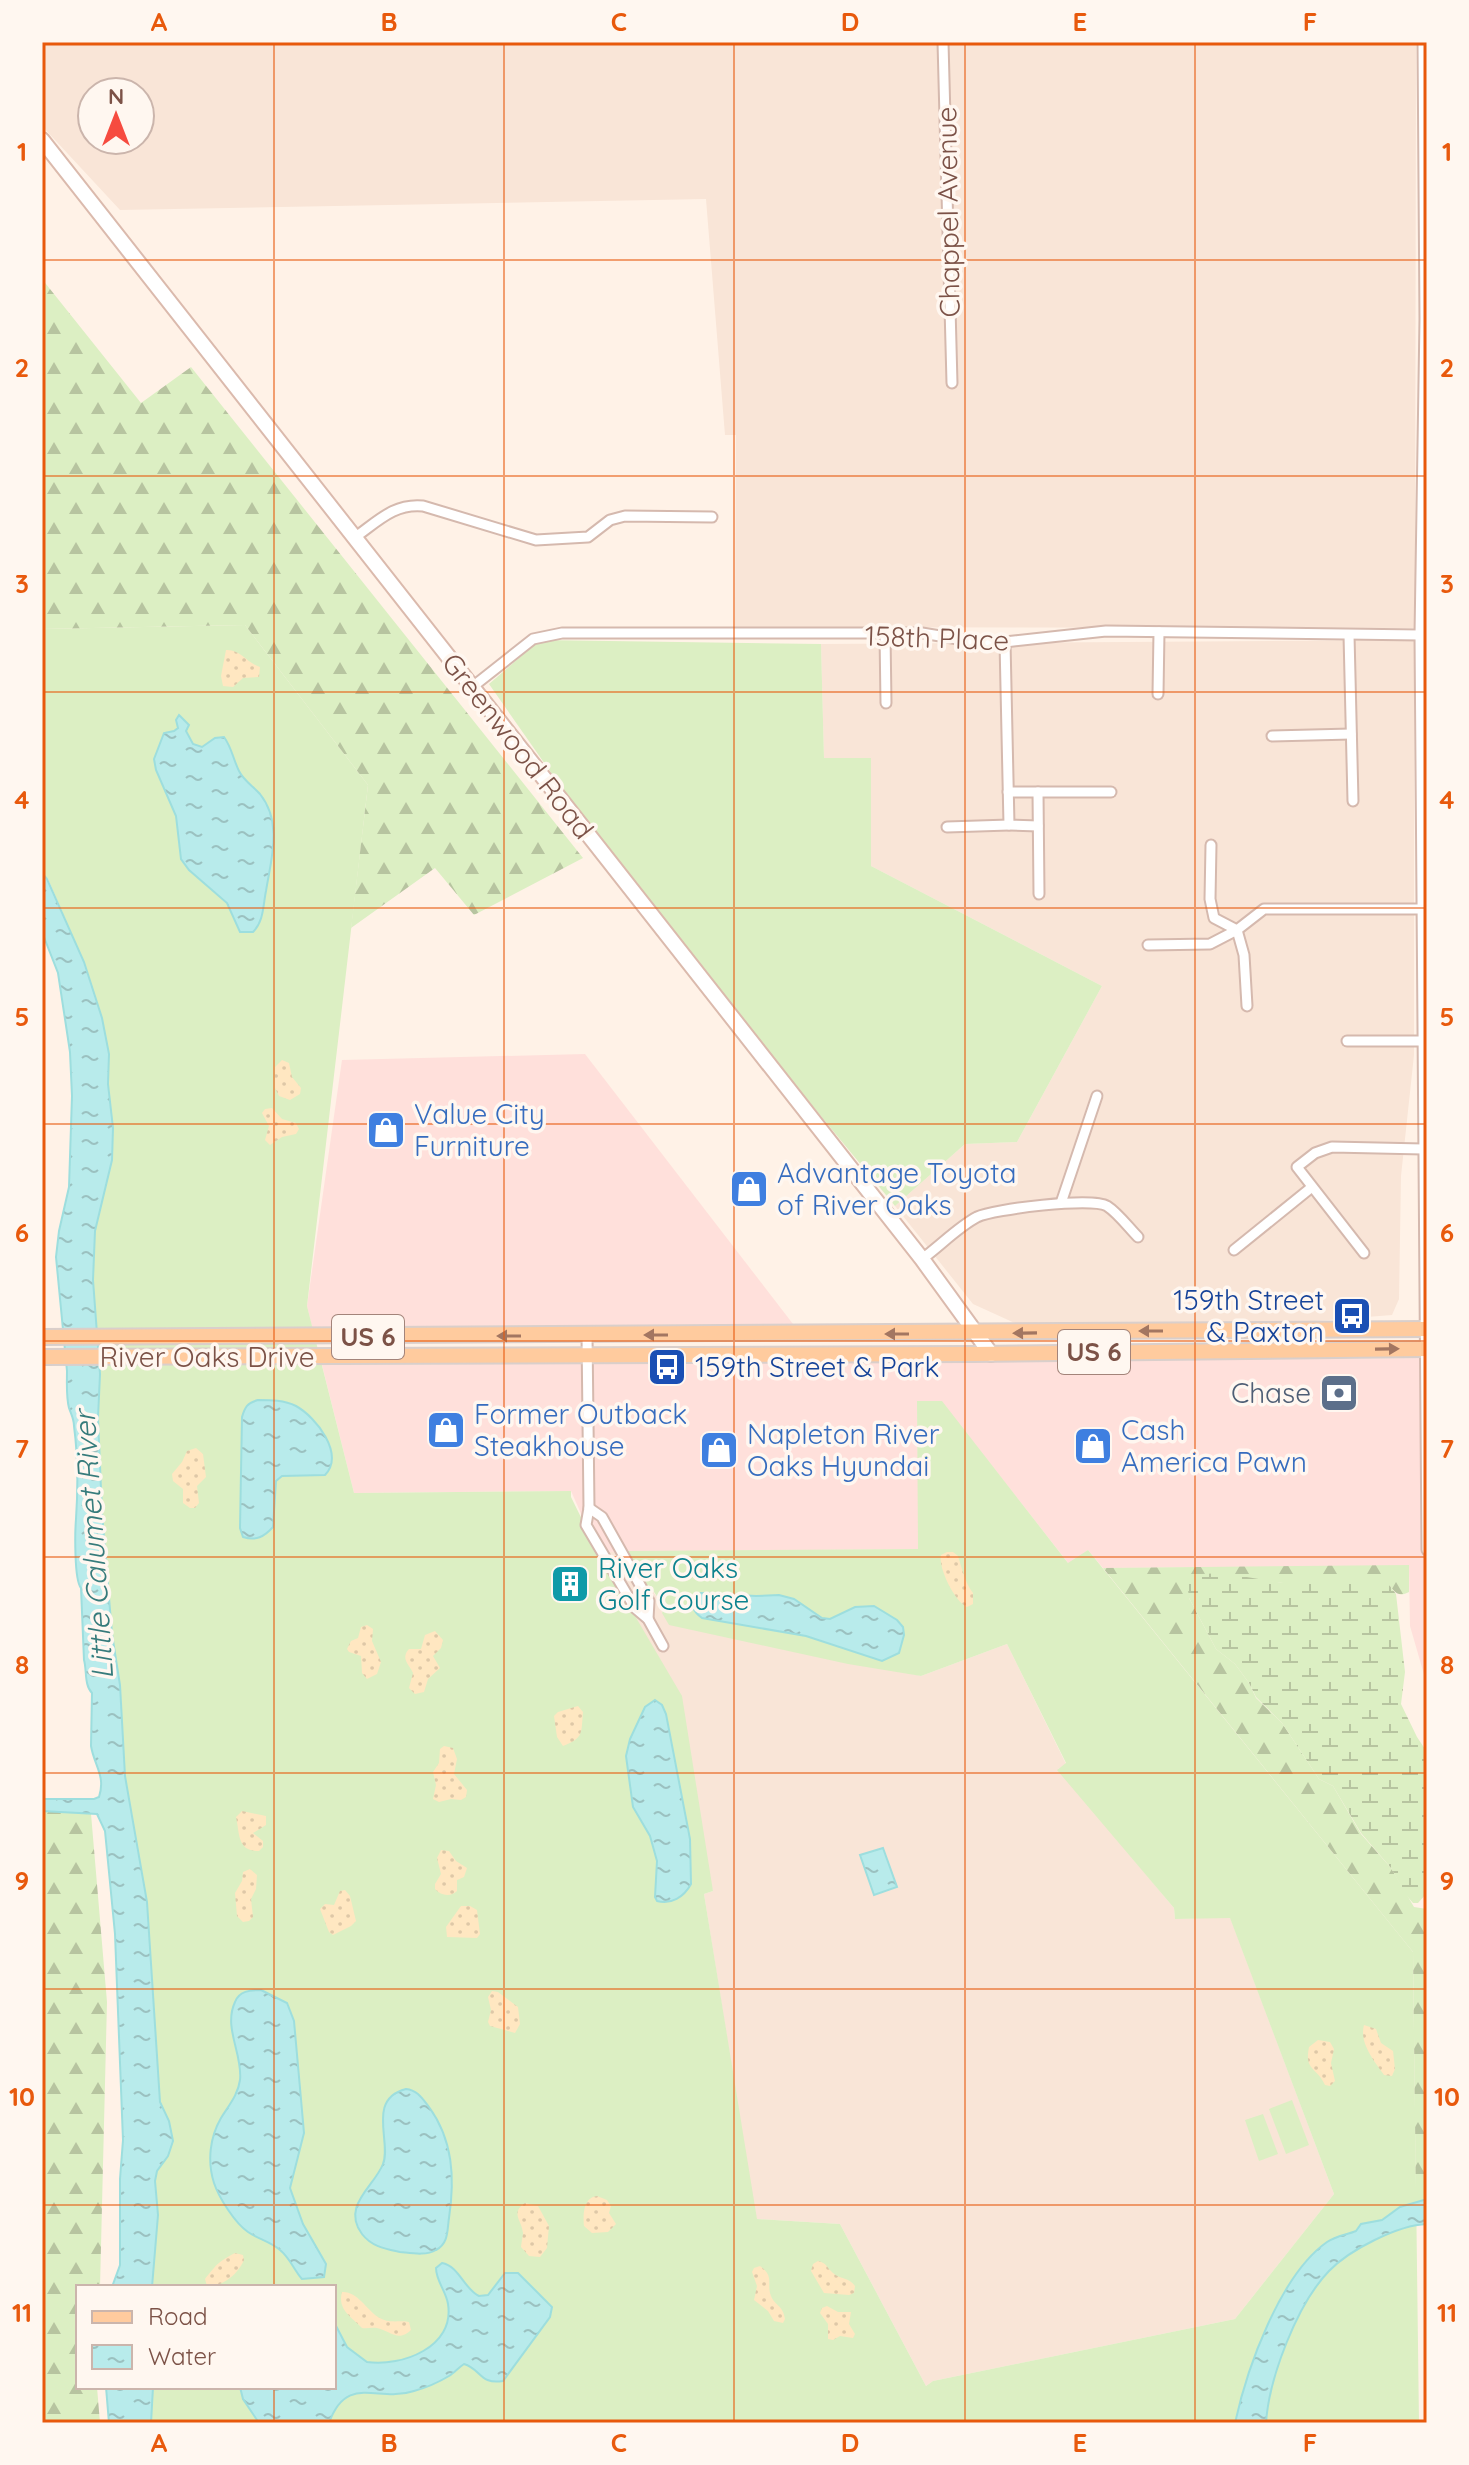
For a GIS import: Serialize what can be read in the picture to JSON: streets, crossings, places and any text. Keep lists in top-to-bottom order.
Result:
{
  "streets": {
    "main road": ["US 6", "River Oaks Drive"],
    "street": ["Chappel Avenue", "158th Place", "Greenwood Road"]
  },
  "crossings": [
    ["158th Place", "Greenwood Road"],
    ["Greenwood Road", "River Oaks Drive"]
  ],
  "water": ["Little Calumet River"],
  "places": {
    "shop": [
      "Value City Furniture",
      "Advantage Toyota of River Oaks",
      "Former Outback Steakhouse",
      "Cash America Pawn",
      "Napleton River Oaks Hyundai"
    ],
    "bus stop": ["159th Street & Paxton", "159th Street & Park"],
    "bank": ["Chase"],
    "building": ["River Oaks Golf Course"]
  },
  "legend": ["Road", "Water"],
  "north": "top",
  "grid": {
    "columns": [
      "A",
      "B",
      "C",
      "D",
      "E",
      "F"
    ],
    "rows": [
      "1",
      "2",
      "3",
      "4",
      "5",
      "6",
      "7",
      "8",
      "9",
      "10",
      "11"
    ]
  }
}
